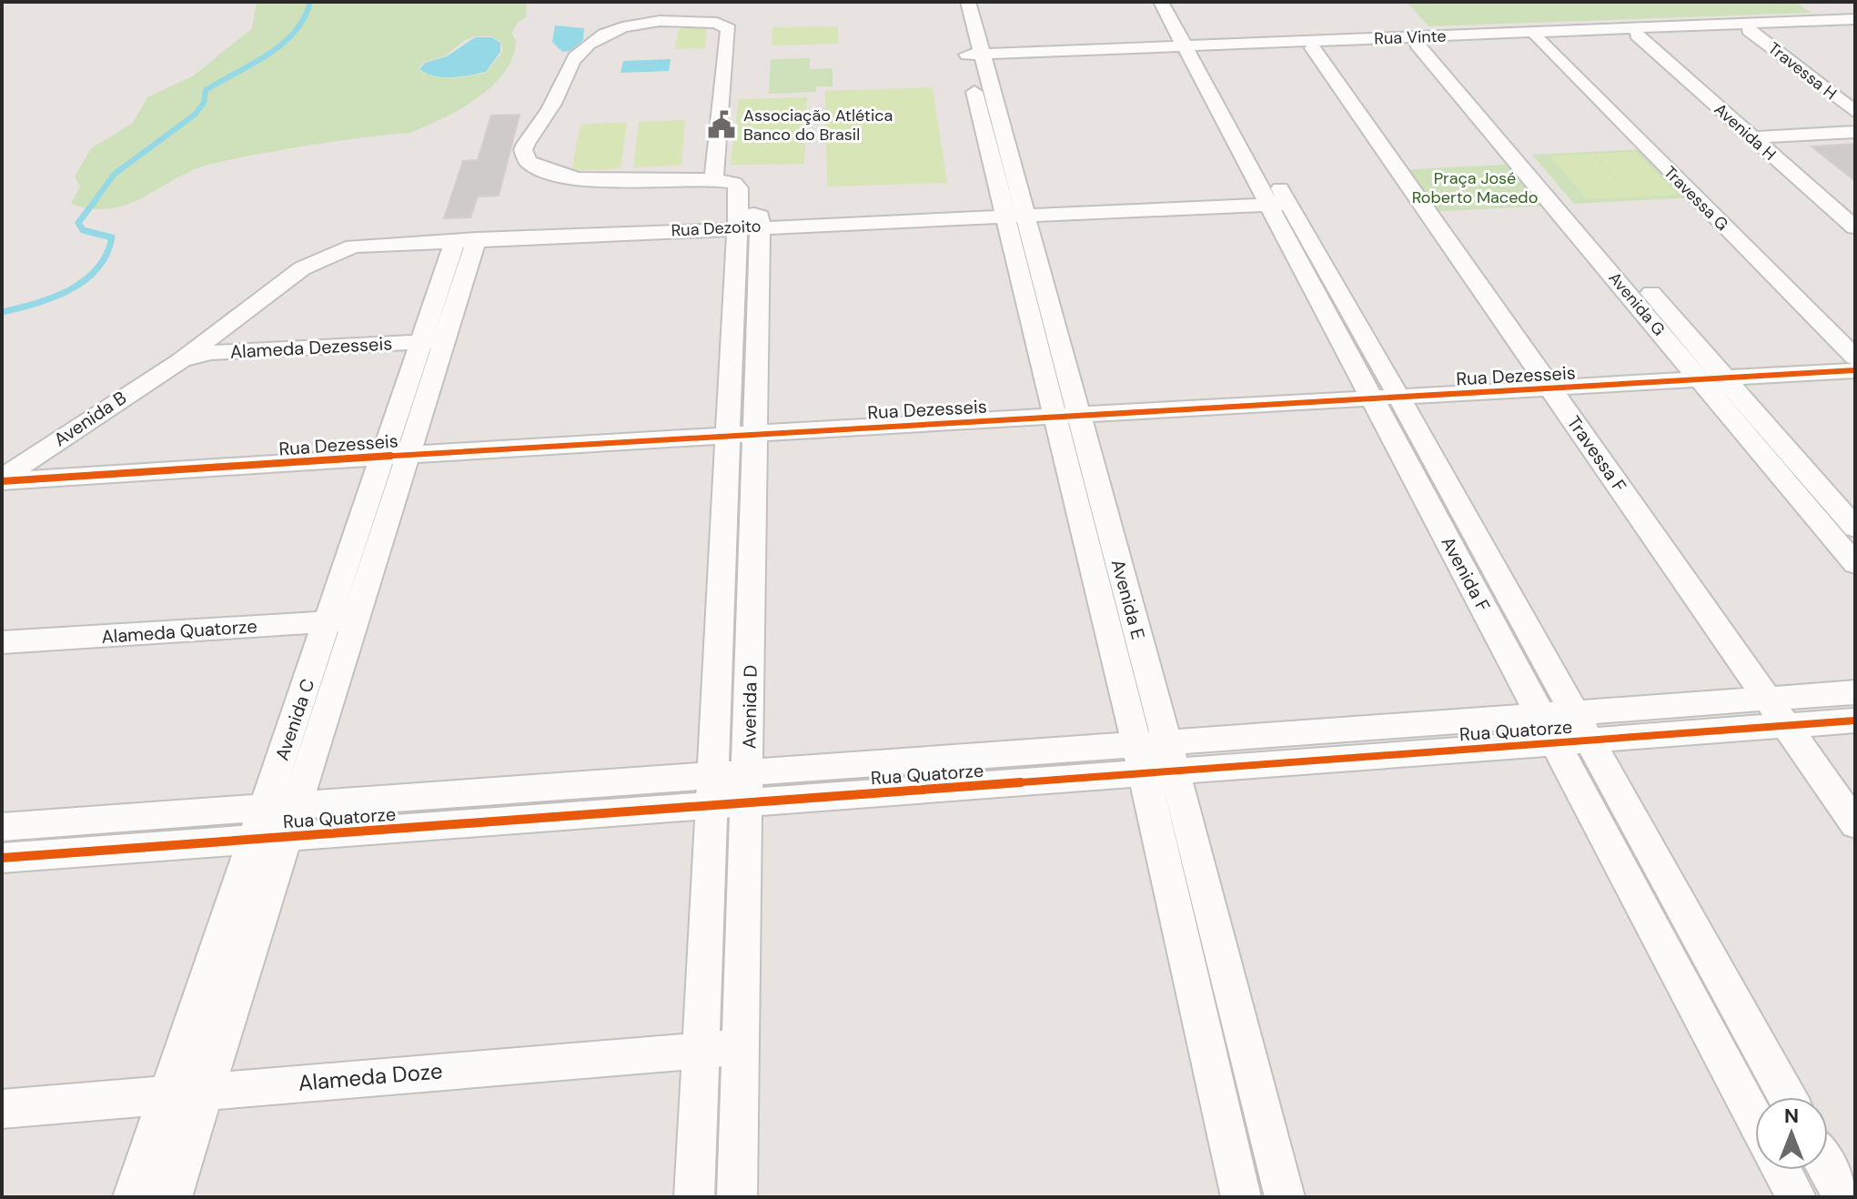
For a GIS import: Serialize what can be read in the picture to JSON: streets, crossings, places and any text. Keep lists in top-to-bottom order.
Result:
{
  "streets": {
    "street": [
      "Rua Vinte",
      "Travessa H",
      "Avenida H",
      "Travessa G",
      "Rua Dezoito",
      "Avenida G",
      "Alameda Dezesseis",
      "Rua Dezesseis",
      "Avenida B",
      "Travessa F",
      "Avenida F",
      "Avenida E",
      "Alameda Quatorze",
      "Avenida D",
      "Avenida C",
      "Rua Quatorze",
      "Alameda Doze"
    ]
  },
  "crossings": [
    ["Rua Vinte", "Travessa H"],
    ["Rua Vinte", "Avenida H"],
    ["Rua Vinte", "Travessa G"],
    ["Rua Vinte", "Avenida G"],
    ["Rua Vinte", "Travessa F"],
    ["Rua Vinte", "Avenida F"],
    ["Rua Vinte", "Avenida E"],
    ["Rua Dezoito", "Alameda Dezesseis"],
    ["Rua Dezoito", "Avenida B"],
    ["Rua Dezoito", "Avenida F"],
    ["Rua Dezoito", "Avenida E"],
    ["Rua Dezoito", "Avenida D"],
    ["Rua Dezoito", "Avenida C"],
    ["Avenida G", "Rua Dezesseis"],
    ["Alameda Dezesseis", "Avenida B"],
    ["Alameda Dezesseis", "Avenida C"],
    ["Rua Dezesseis", "Avenida B"],
    ["Rua Dezesseis", "Travessa F"],
    ["Rua Dezesseis", "Avenida F"],
    ["Rua Dezesseis", "Avenida E"],
    ["Rua Dezesseis", "Avenida D"],
    ["Rua Dezesseis", "Avenida C"],
    ["Travessa F", "Rua Quatorze"],
    ["Avenida F", "Rua Quatorze"],
    ["Avenida E", "Rua Quatorze"],
    ["Alameda Quatorze", "Avenida C"],
    ["Avenida D", "Rua Quatorze"],
    ["Avenida D", "Alameda Doze"],
    ["Avenida C", "Rua Quatorze"],
    ["Avenida C", "Alameda Doze"]
  ],
  "parks": ["Praça José Roberto Macedo"],
  "places": {
    "public building": ["Associação Atlética Banco do Brasil"]
  },
  "north": "top"
}
